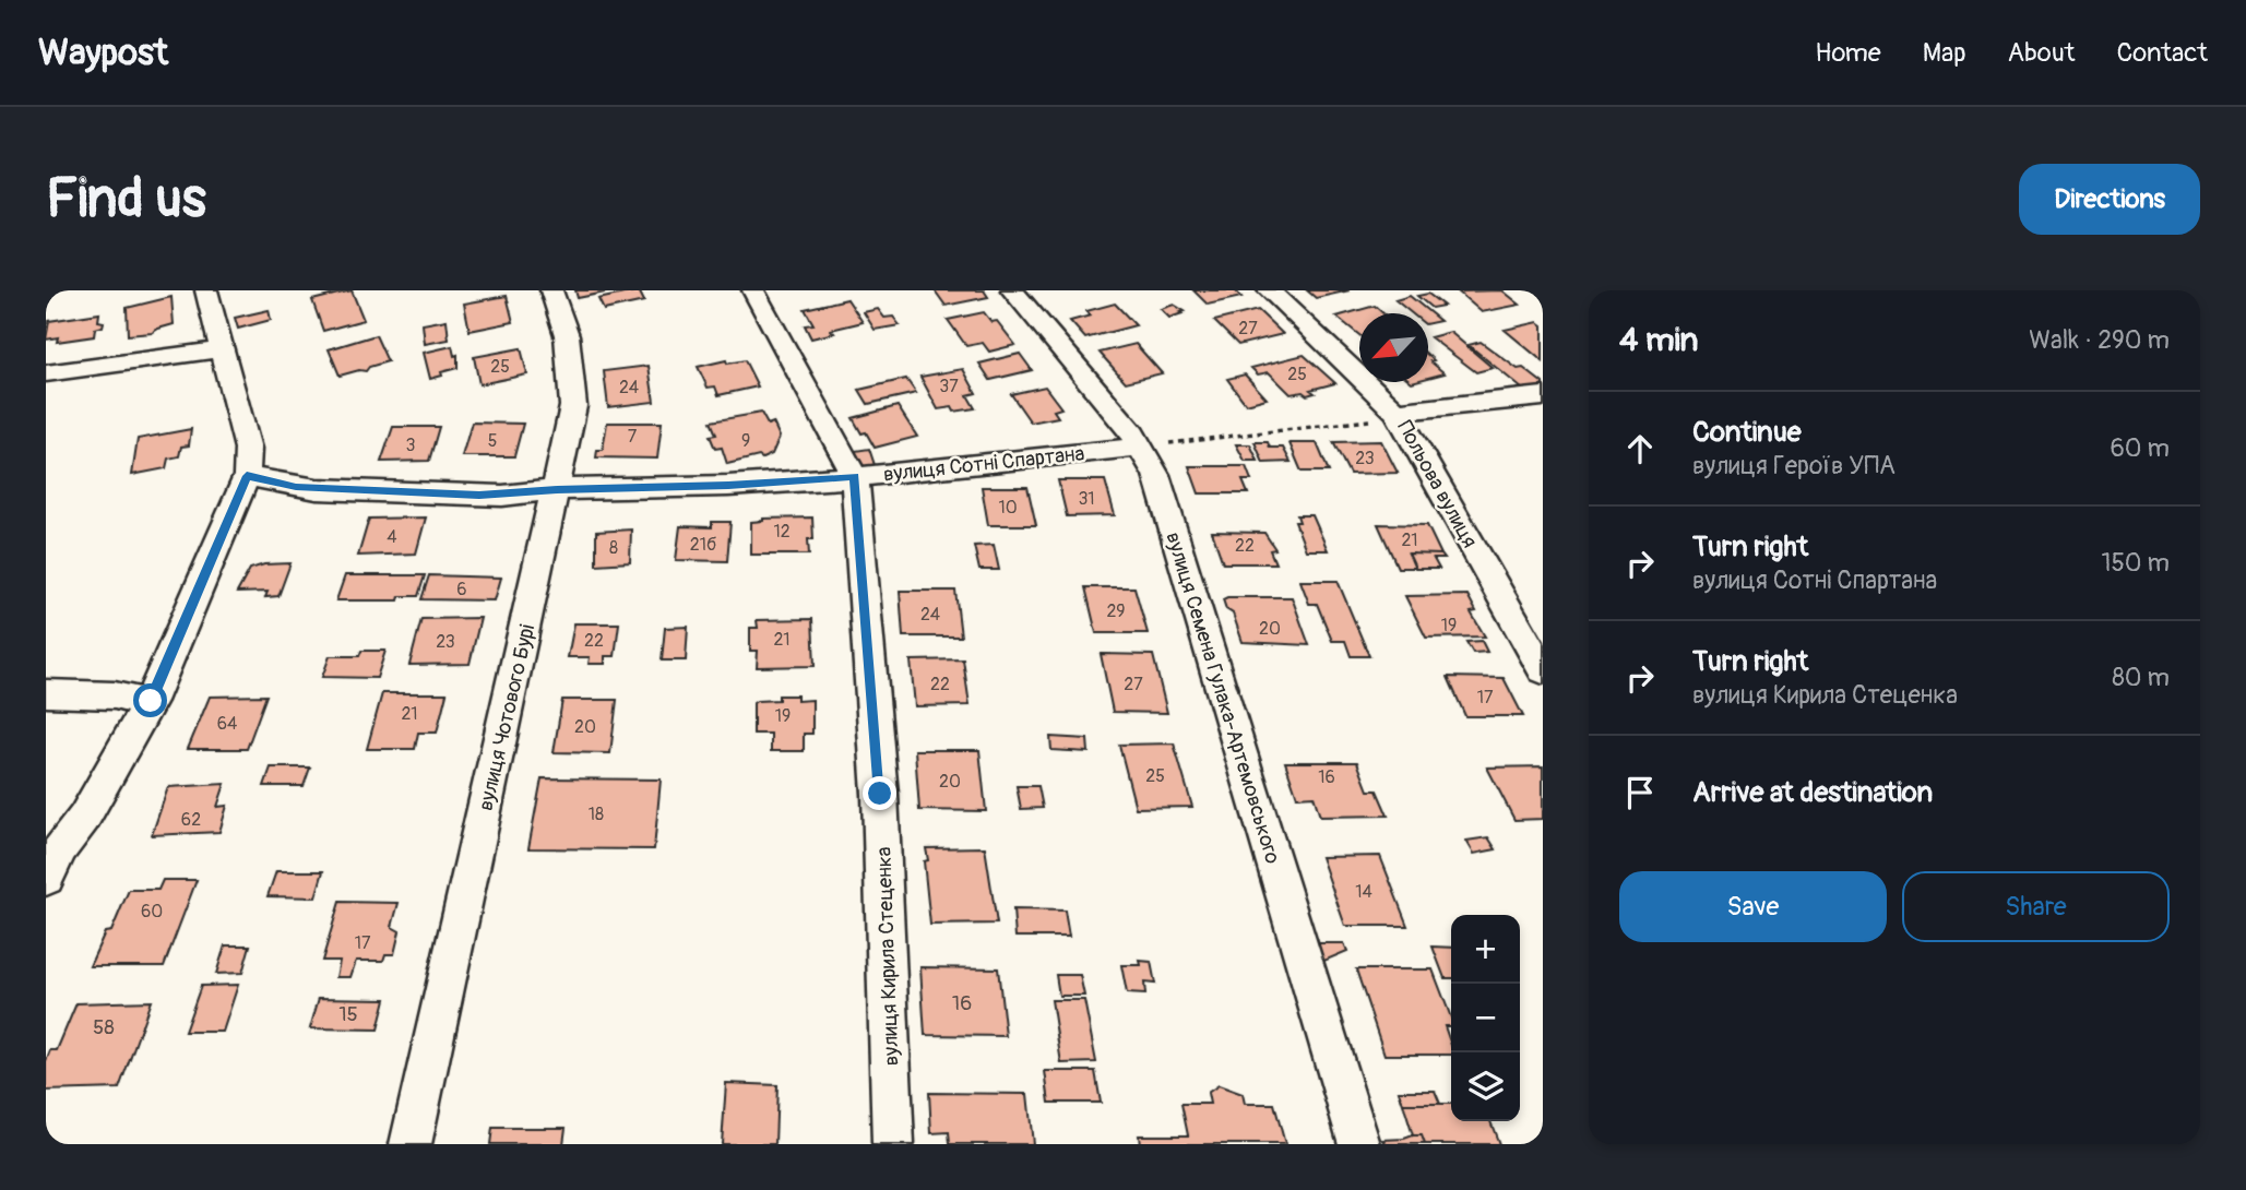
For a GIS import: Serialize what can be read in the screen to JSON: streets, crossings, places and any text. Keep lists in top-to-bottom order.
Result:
{
  "streets": {
    "street": [
      "вулиця Сотні Спартана",
      "Польова вулиця",
      "вулиця Семена Гулака-Артемовського",
      "вулиця Чотового Бурі",
      "вулиця Кирила Стеценка"
    ]
  },
  "crossings": [
    ["вулиця Сотні Спартана", "вулиця Семена Гулака-Артемовського"],
    ["вулиця Сотні Спартана", "вулиця Чотового Бурі"],
    ["вулиця Сотні Спартана", "вулиця Кирила Стеценка"]
  ],
  "house_numbers": [
    "27",
    "25",
    "25",
    "37",
    "24",
    "7",
    "5",
    "9",
    "3",
    "23",
    "31",
    "10",
    "12",
    "4",
    "21",
    "21б",
    "22",
    "8",
    "6",
    "29",
    "24",
    "19",
    "20",
    "21",
    "22",
    "23",
    "22",
    "27",
    "17",
    "21",
    "19",
    "64",
    "20",
    "25",
    "16",
    "20",
    "18",
    "62",
    "14",
    "60",
    "17",
    "16",
    "15",
    "58"
  ],
  "north": "bottom left",
  "page": {
    "header": "Waypost",
    "nav": [
      "Home",
      "Map",
      "About",
      "Contact"
    ],
    "buttons": [
      "Directions",
      ["Save", "Share"]
    ],
    "title": "Find us",
    "heading": ["4 min", "Walk · 290 m"],
    "list": [
      ["Continue", "вулиця Героїв УПА", "60 m"],
      ["Turn right", "вулиця Сотні Спартана", "150 m"],
      ["Turn right", "вулиця Кирила Стеценка", "80 m"],
      "Arrive at destination"
    ],
    "map_buttons": ["+", "−"]
  }
}
